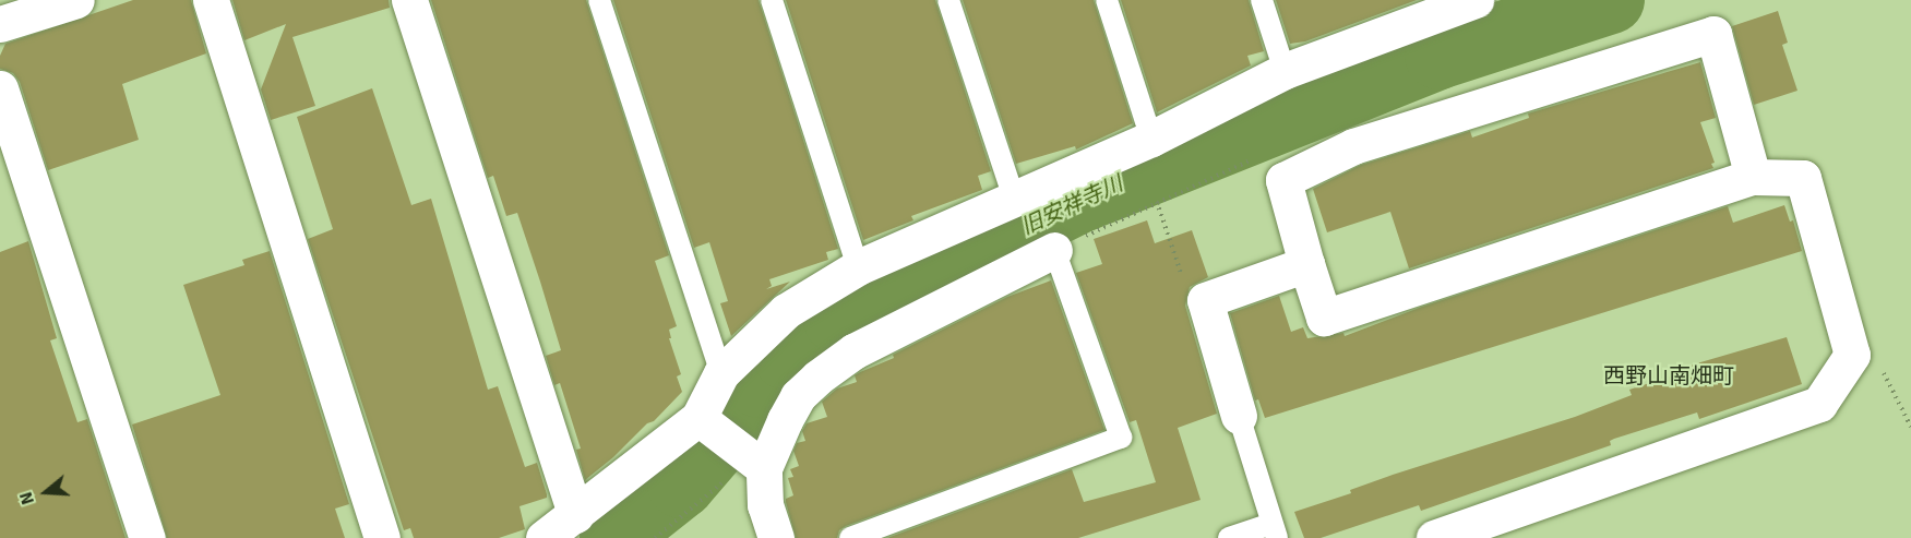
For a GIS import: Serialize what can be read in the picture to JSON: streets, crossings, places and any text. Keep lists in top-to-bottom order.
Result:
{
  "districts": ["西野山南畑町"],
  "water": ["旧安祥寺川"],
  "north": "left"
}
